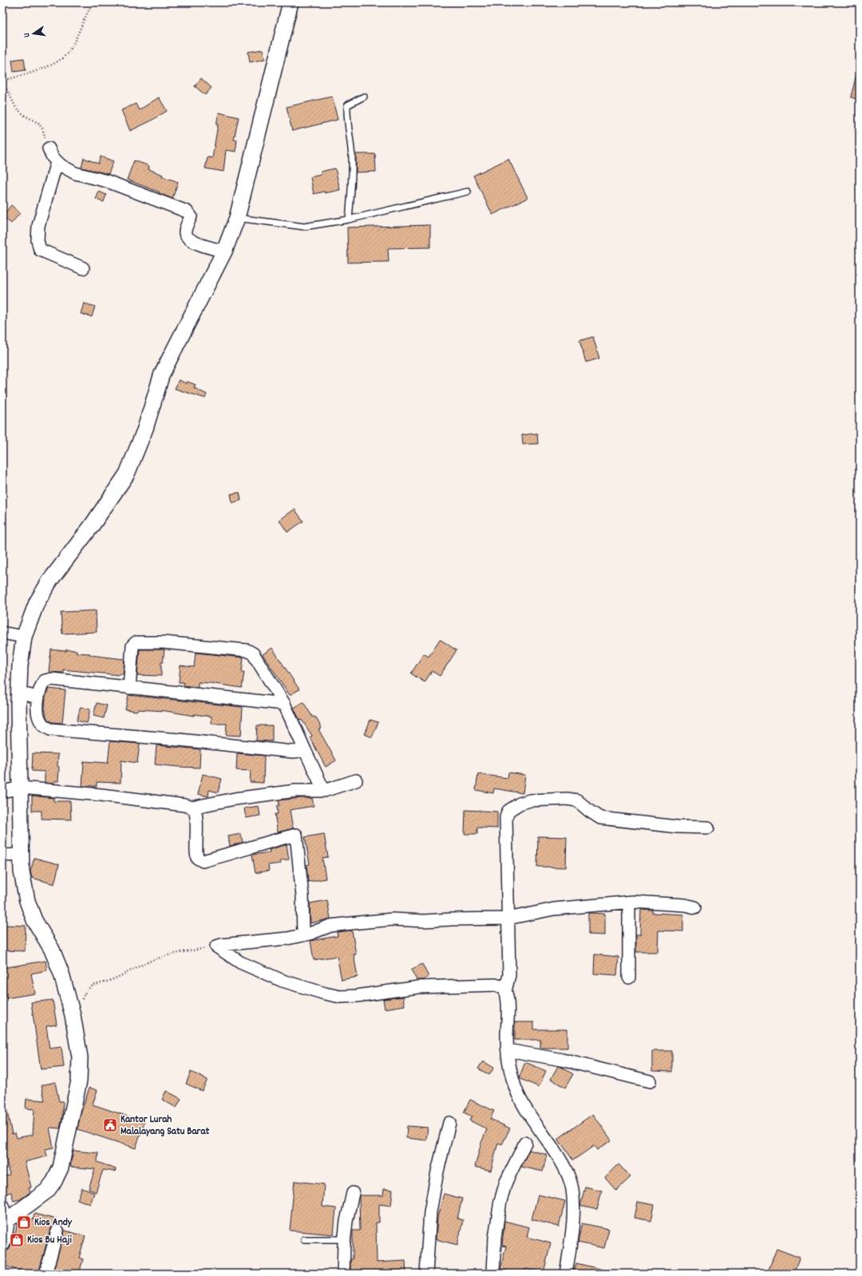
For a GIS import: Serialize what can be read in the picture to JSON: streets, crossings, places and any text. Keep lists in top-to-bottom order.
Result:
{
  "places": {
    "public building": ["Kantor Lurah Malalayang Satu Barat"],
    "shop": ["Kios Andy", "Kios Bu Haji"]
  },
  "north": "left"
}
